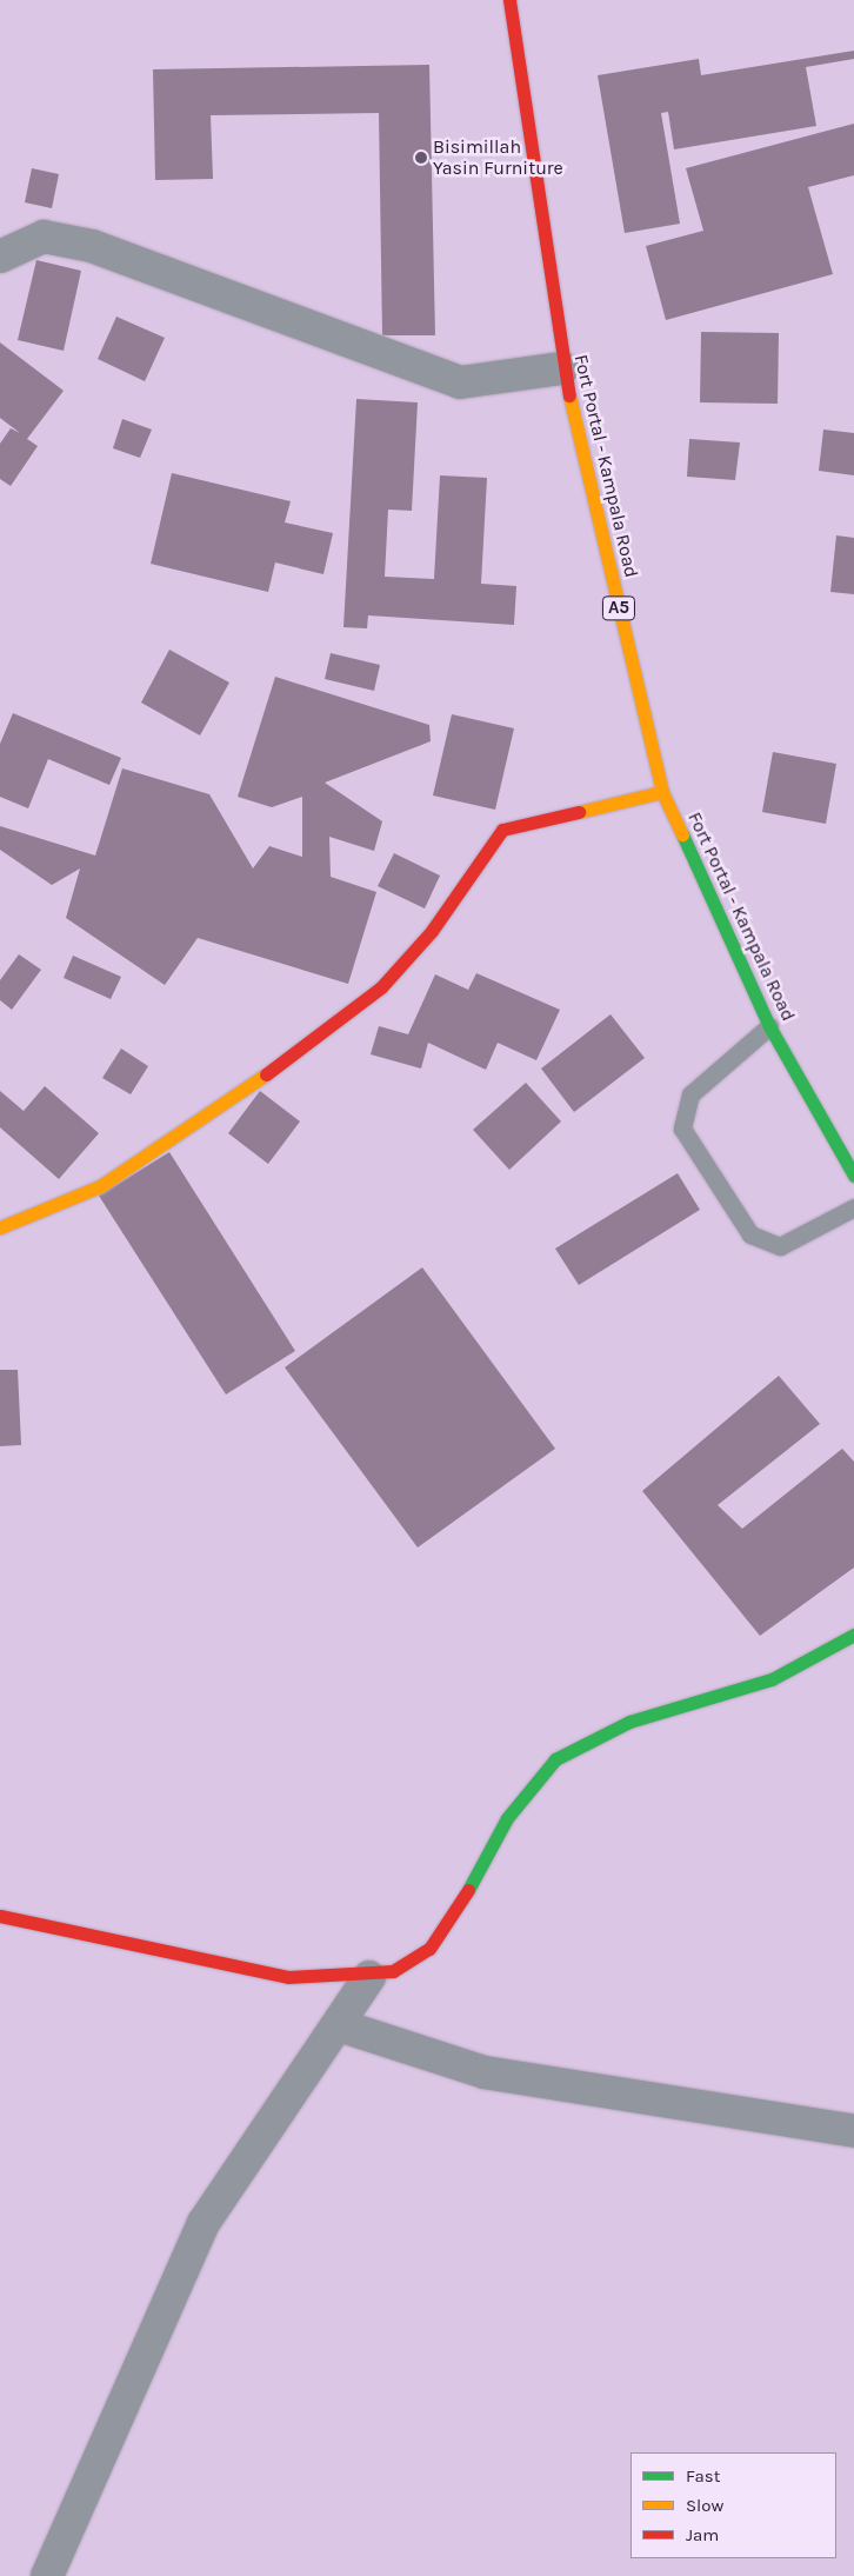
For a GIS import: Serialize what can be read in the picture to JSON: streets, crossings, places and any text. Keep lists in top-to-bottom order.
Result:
{
  "streets": {
    "street": ["Fort Portal - Kampala Road", "A5"]
  },
  "places": ["Bisimillah Yasin Furniture"],
  "legend": ["Fast", "Slow", "Jam"]
}
